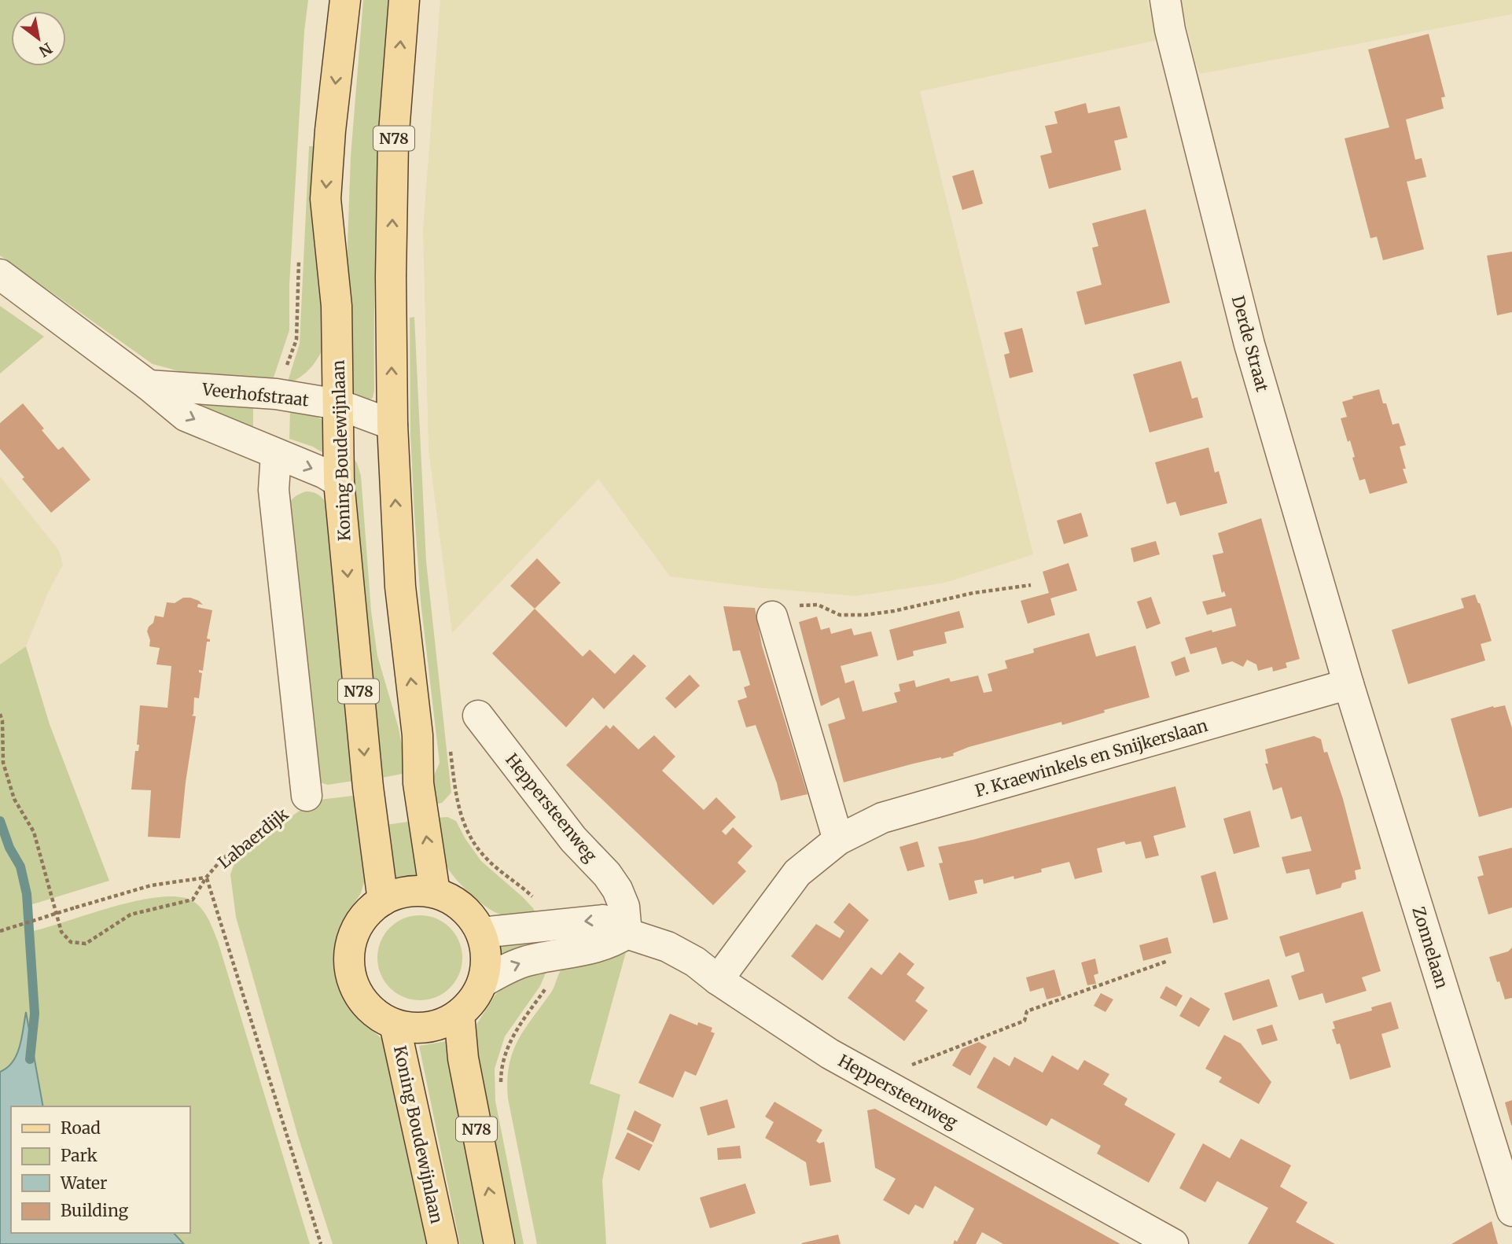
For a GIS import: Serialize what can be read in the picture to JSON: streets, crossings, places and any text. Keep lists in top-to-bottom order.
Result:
{
  "streets": {
    "main road": ["N78", "Koning Boudewijnlaan"],
    "street": [
      "Derde Straat",
      "Veerhofstraat",
      "P. Kraewinkels en Snijkerslaan",
      "Heppersteenweg",
      "Zonnelaan"
    ],
    "path": ["Labaerdijk"]
  },
  "crossings": [
    ["N78", "Veerhofstraat"],
    ["N78", "Koning Boudewijnlaan"],
    ["N78", "Heppersteenweg"],
    ["Derde Straat", "P. Kraewinkels en Snijkerslaan"],
    ["Derde Straat", "Zonnelaan"],
    ["Veerhofstraat", "Koning Boudewijnlaan"],
    ["Koning Boudewijnlaan", "Heppersteenweg"],
    ["P. Kraewinkels en Snijkerslaan", "Heppersteenweg"],
    ["P. Kraewinkels en Snijkerslaan", "Zonnelaan"]
  ],
  "legend": [
    "Road",
    "Park",
    "Water",
    "Building"
  ],
  "north": "bottom right"
}
